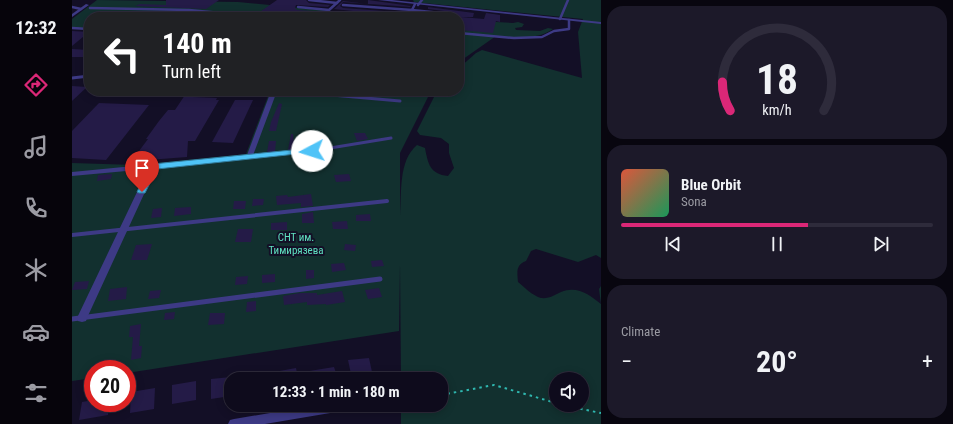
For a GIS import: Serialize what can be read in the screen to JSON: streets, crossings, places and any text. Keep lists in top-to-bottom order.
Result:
{
  "parks": ["СНТ им. Тимирязева"],
  "page": {
    "tabs": "12:32",
    "turn": ["140 m", "Turn left"],
    "song": ["Blue Orbit", "Sona"],
    "tile": "Climate",
    "heat": ["−", "20°", "+"],
    "limit": "20",
    "trip": "12:33 · 1 min · 180 m",
    "gauge": ["18", "km/h"]
  }
}
